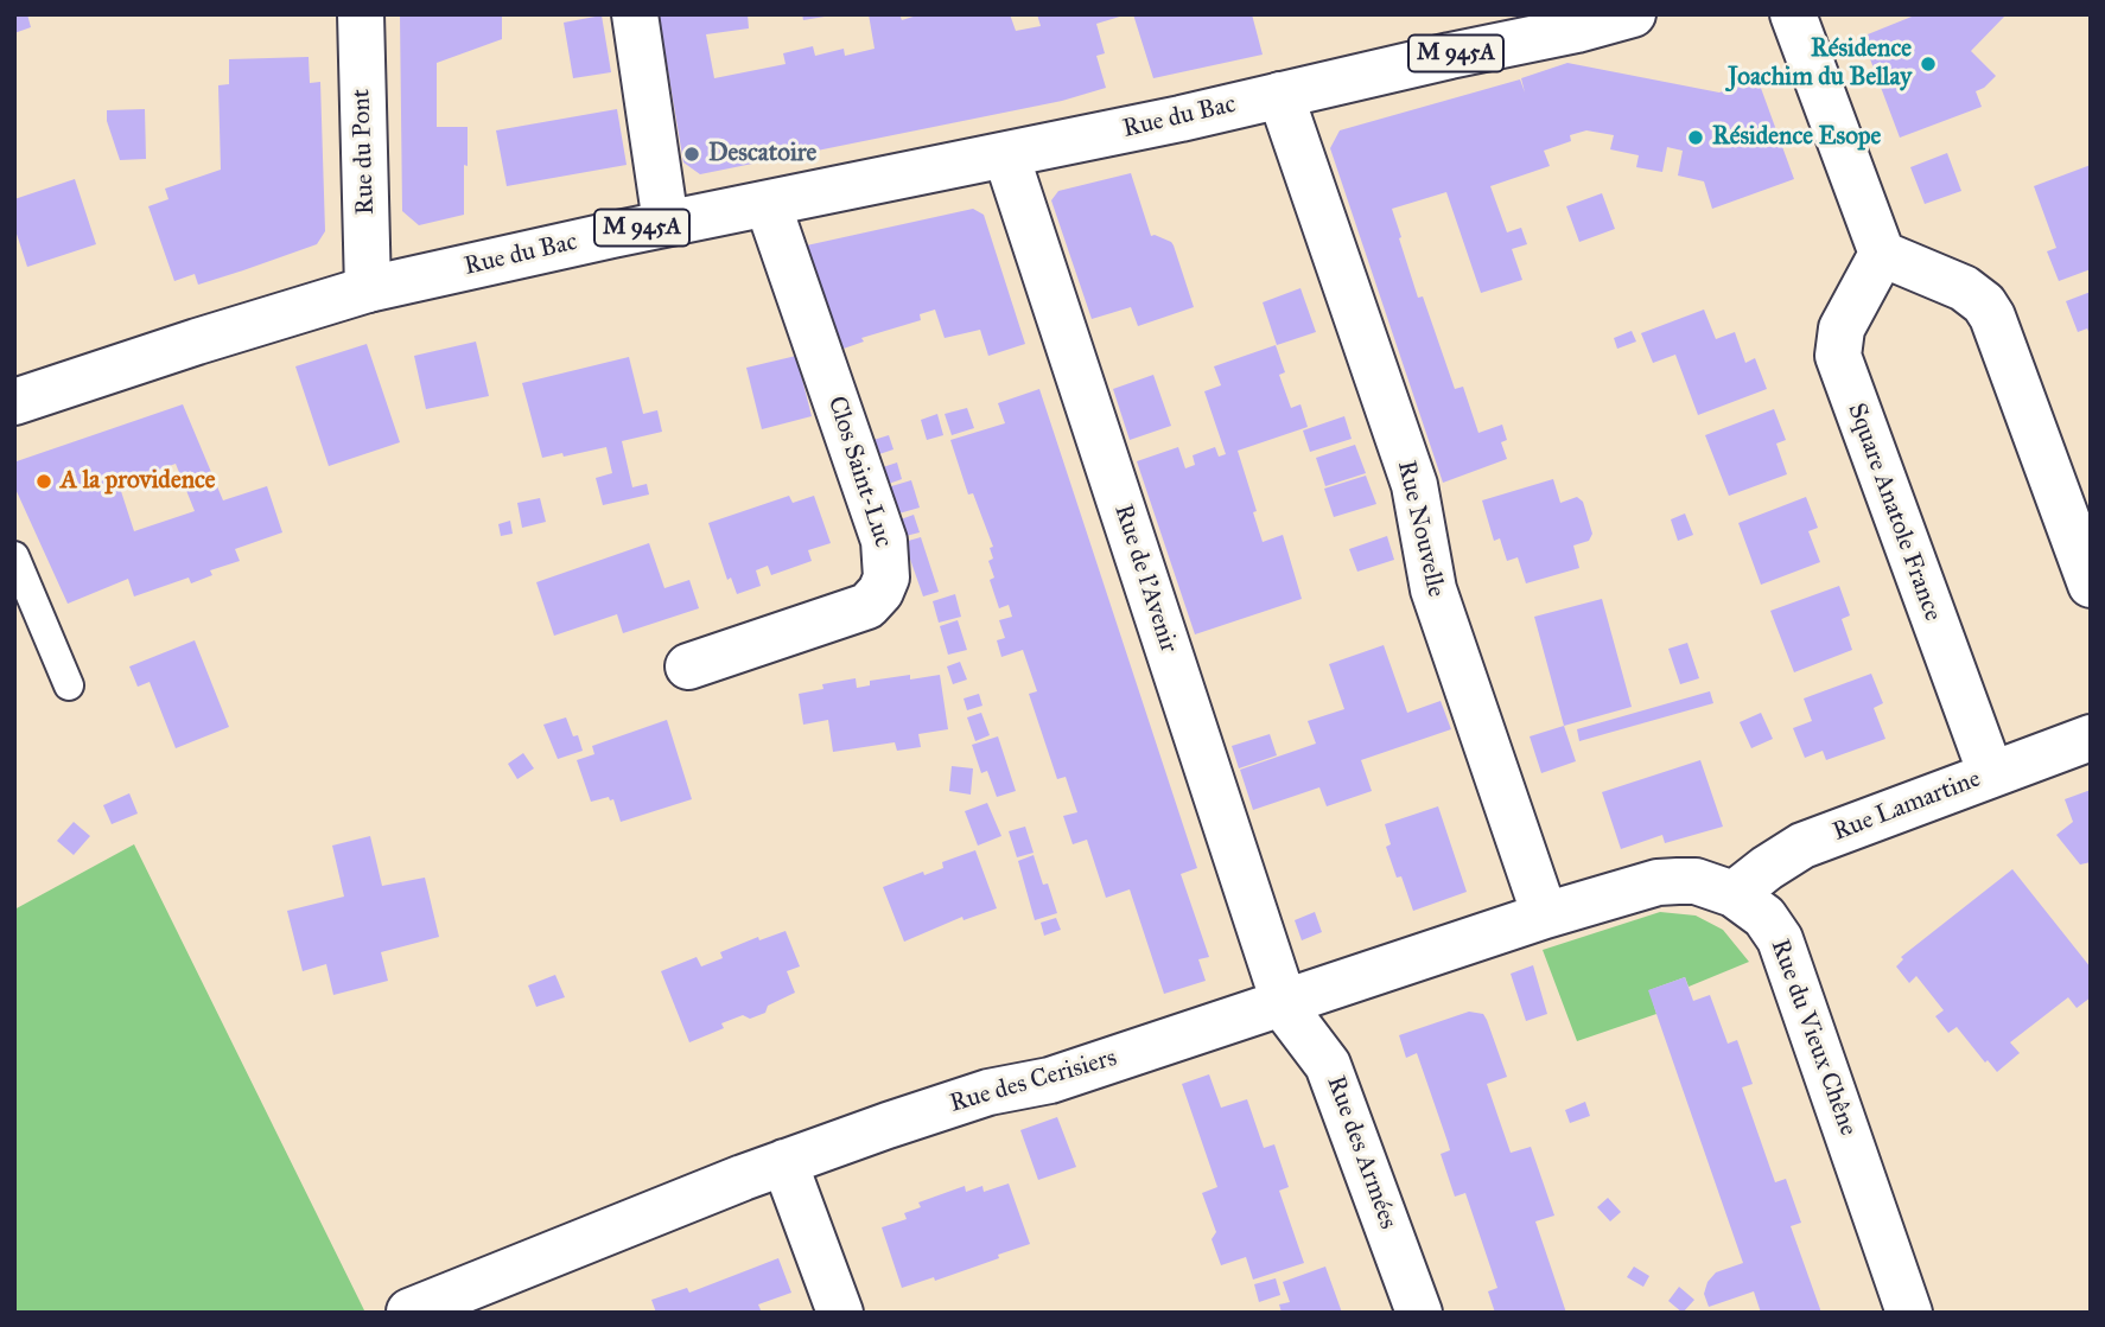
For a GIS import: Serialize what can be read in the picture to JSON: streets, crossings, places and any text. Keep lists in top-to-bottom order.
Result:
{
  "streets": {
    "street": [
      "M 945A",
      "Rue du Bac",
      "Rue du Pont",
      "Clos Saint-Luc",
      "Square Anatole France",
      "Rue Nouvelle",
      "Rue de l'Avenir",
      "Rue Lamartine",
      "Rue du Vieux Chêne",
      "Rue des Cerisiers",
      "Rue des Armées"
    ]
  },
  "crossings": [
    ["Rue du Bac", "Rue du Pont"],
    ["Rue du Bac", "Clos Saint-Luc"],
    ["Rue du Bac", "Rue Nouvelle"],
    ["Rue du Bac", "Rue de l'Avenir"],
    ["Square Anatole France", "Rue Lamartine"],
    ["Rue Nouvelle", "Rue du Vieux Chêne"],
    ["Rue de l'Avenir", "Rue du Vieux Chêne"],
    ["Rue de l'Avenir", "Rue des Cerisiers"],
    ["Rue de l'Avenir", "Rue des Armées"],
    ["Rue Lamartine", "Rue du Vieux Chêne"],
    ["Rue du Vieux Chêne", "Rue des Cerisiers"],
    ["Rue du Vieux Chêne", "Rue des Armées"],
    ["Rue des Cerisiers", "Rue des Armées"]
  ],
  "places": [
    "Résidence Joachim du Bellay",
    "Résidence Esope",
    "Descatoire",
    "A la providence"
  ]
}
